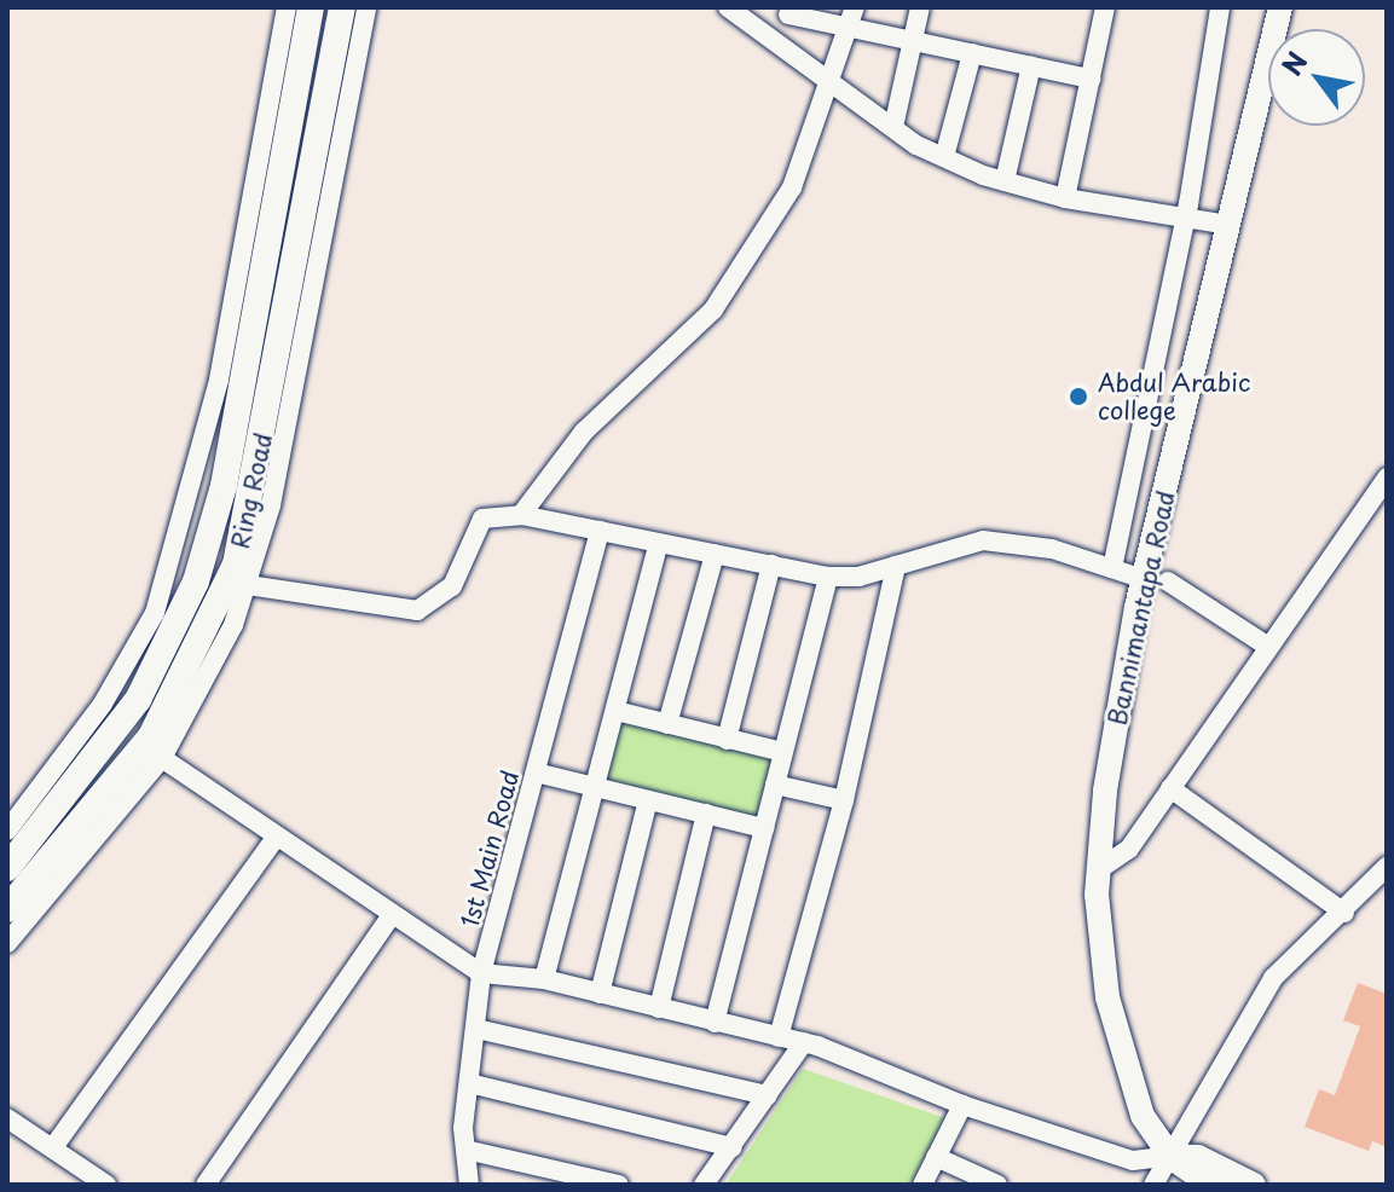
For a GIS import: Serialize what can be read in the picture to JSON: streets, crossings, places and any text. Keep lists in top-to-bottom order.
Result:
{
  "streets": {
    "highway": ["Ring Road", "Bannimantapa Road"],
    "street": ["1st Main Road"]
  },
  "places": ["Abdul Arabic college"],
  "north": "top left"
}
